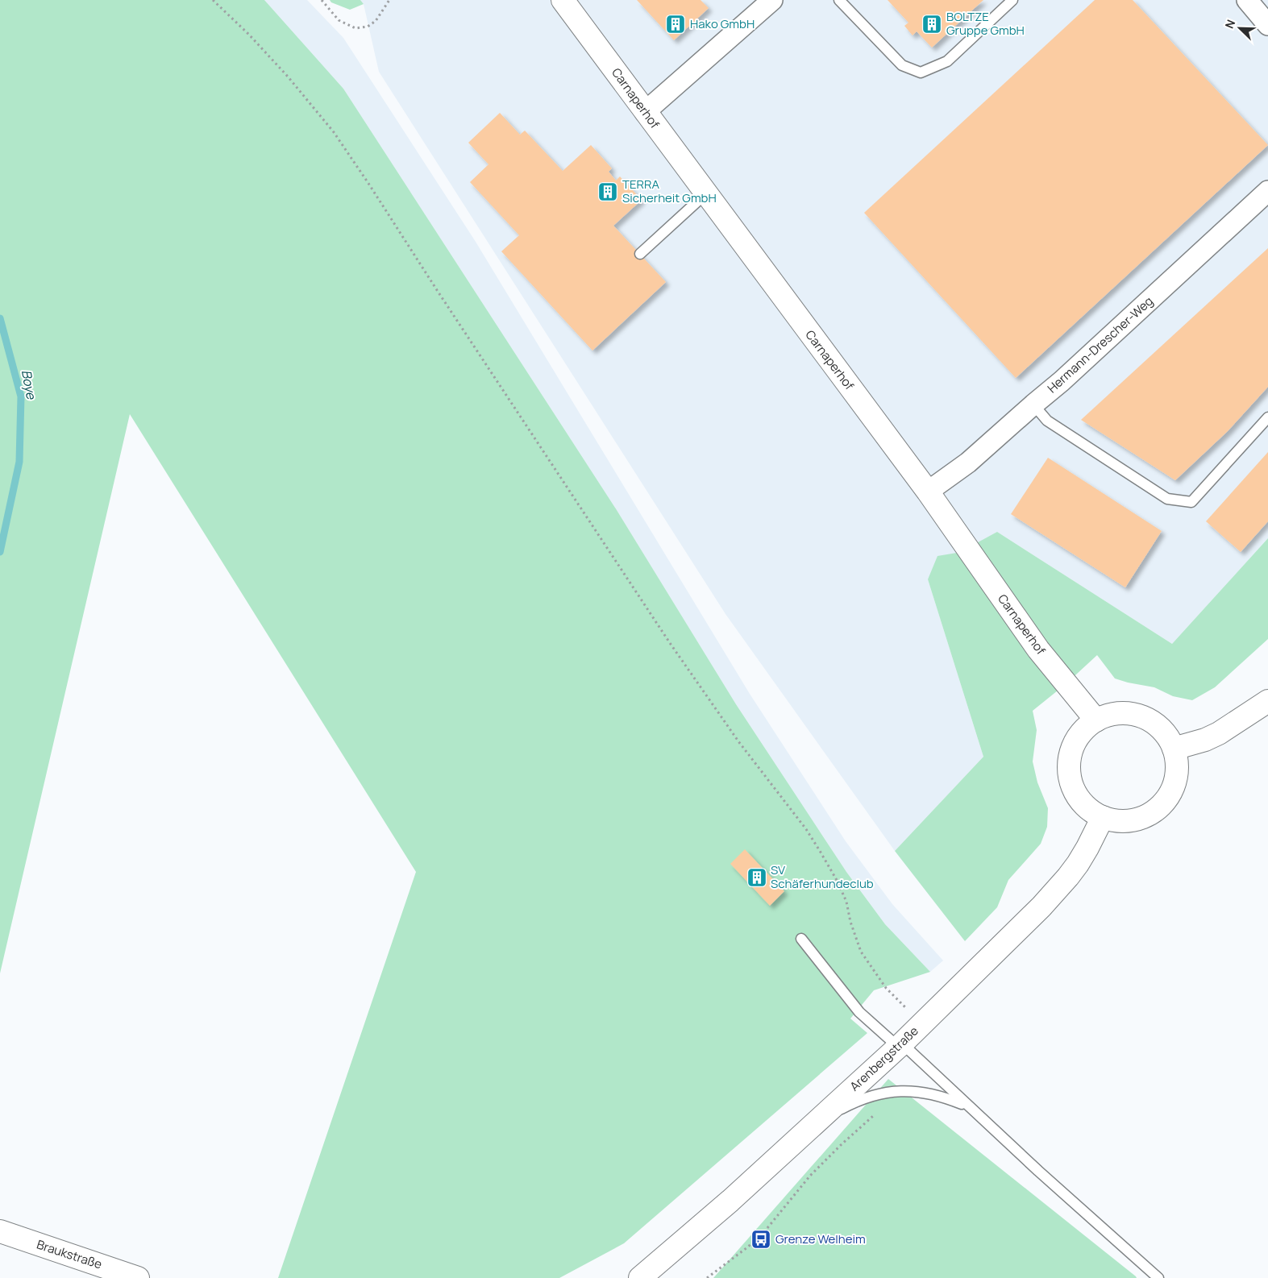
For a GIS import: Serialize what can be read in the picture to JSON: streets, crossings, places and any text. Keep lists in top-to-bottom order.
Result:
{
  "streets": {
    "main road": ["Carnaperhof", "Arenbergstraße", "Braukstraße"],
    "street": ["Hermann-Drescher-Weg"]
  },
  "crossings": [
    ["Carnaperhof", "Hermann-Drescher-Weg"],
    ["Carnaperhof", "Arenbergstraße"]
  ],
  "water": ["Boye"],
  "places": {
    "building": [
      "Hako GmbH",
      "BOLTZE Gruppe GmbH",
      "TERRA Sicherheit GmbH",
      "SV Schäferhundeclub"
    ],
    "bus stop": ["Grenze Welheim"]
  },
  "north": "top left"
}
